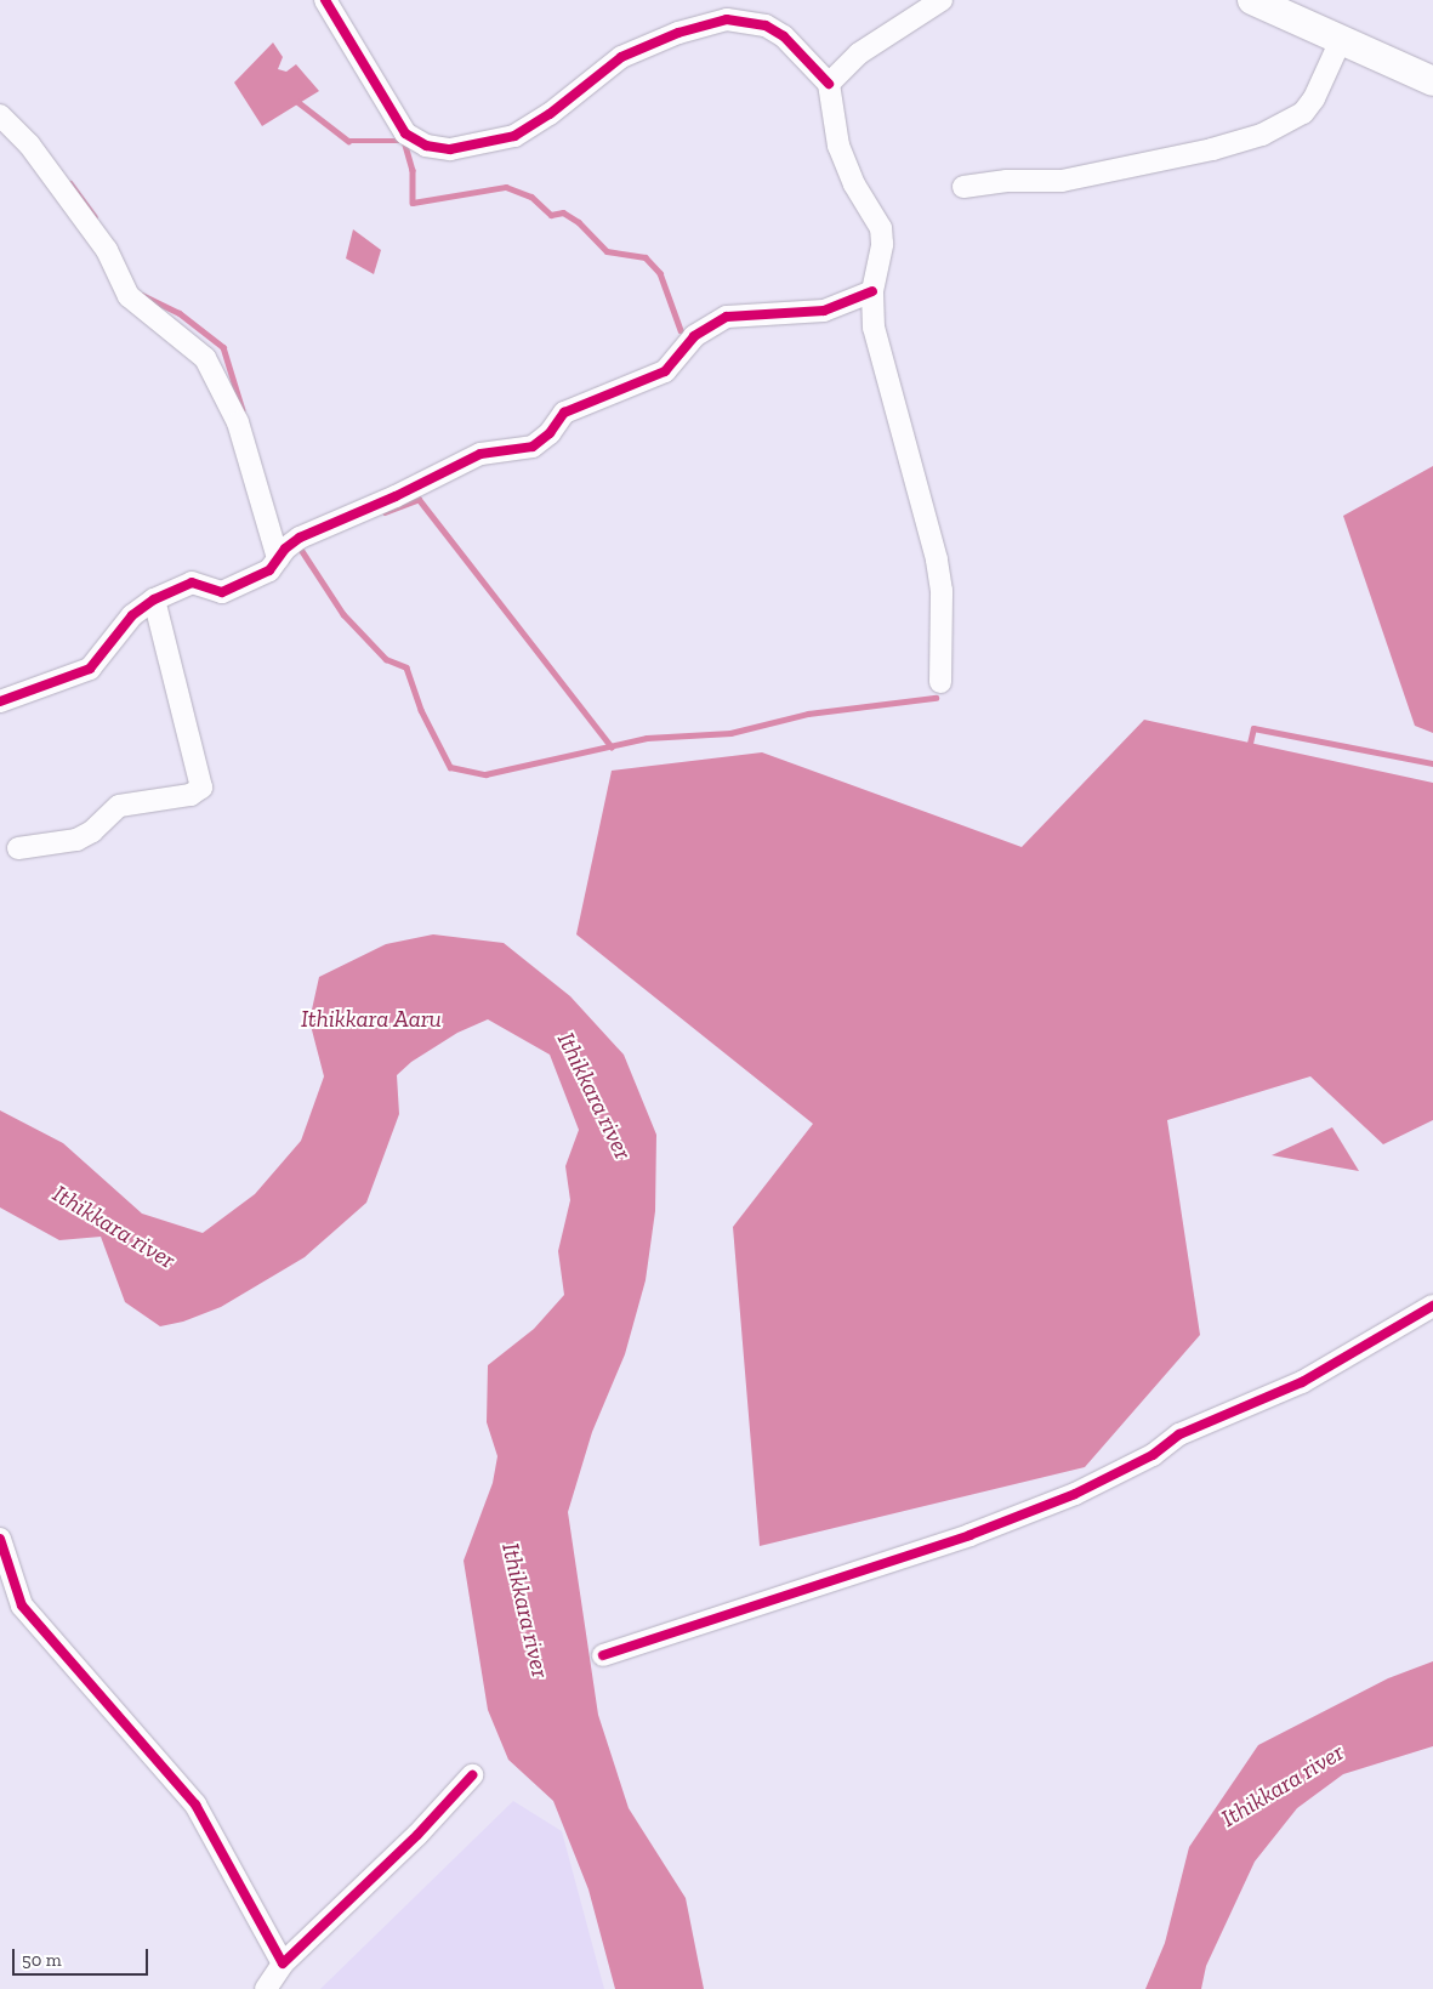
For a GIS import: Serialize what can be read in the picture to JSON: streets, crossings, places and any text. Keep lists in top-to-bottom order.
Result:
{
  "water": ["Ithikkara Aaru", "Ithikkara river"],
  "scale_bar": "50 m"
}
